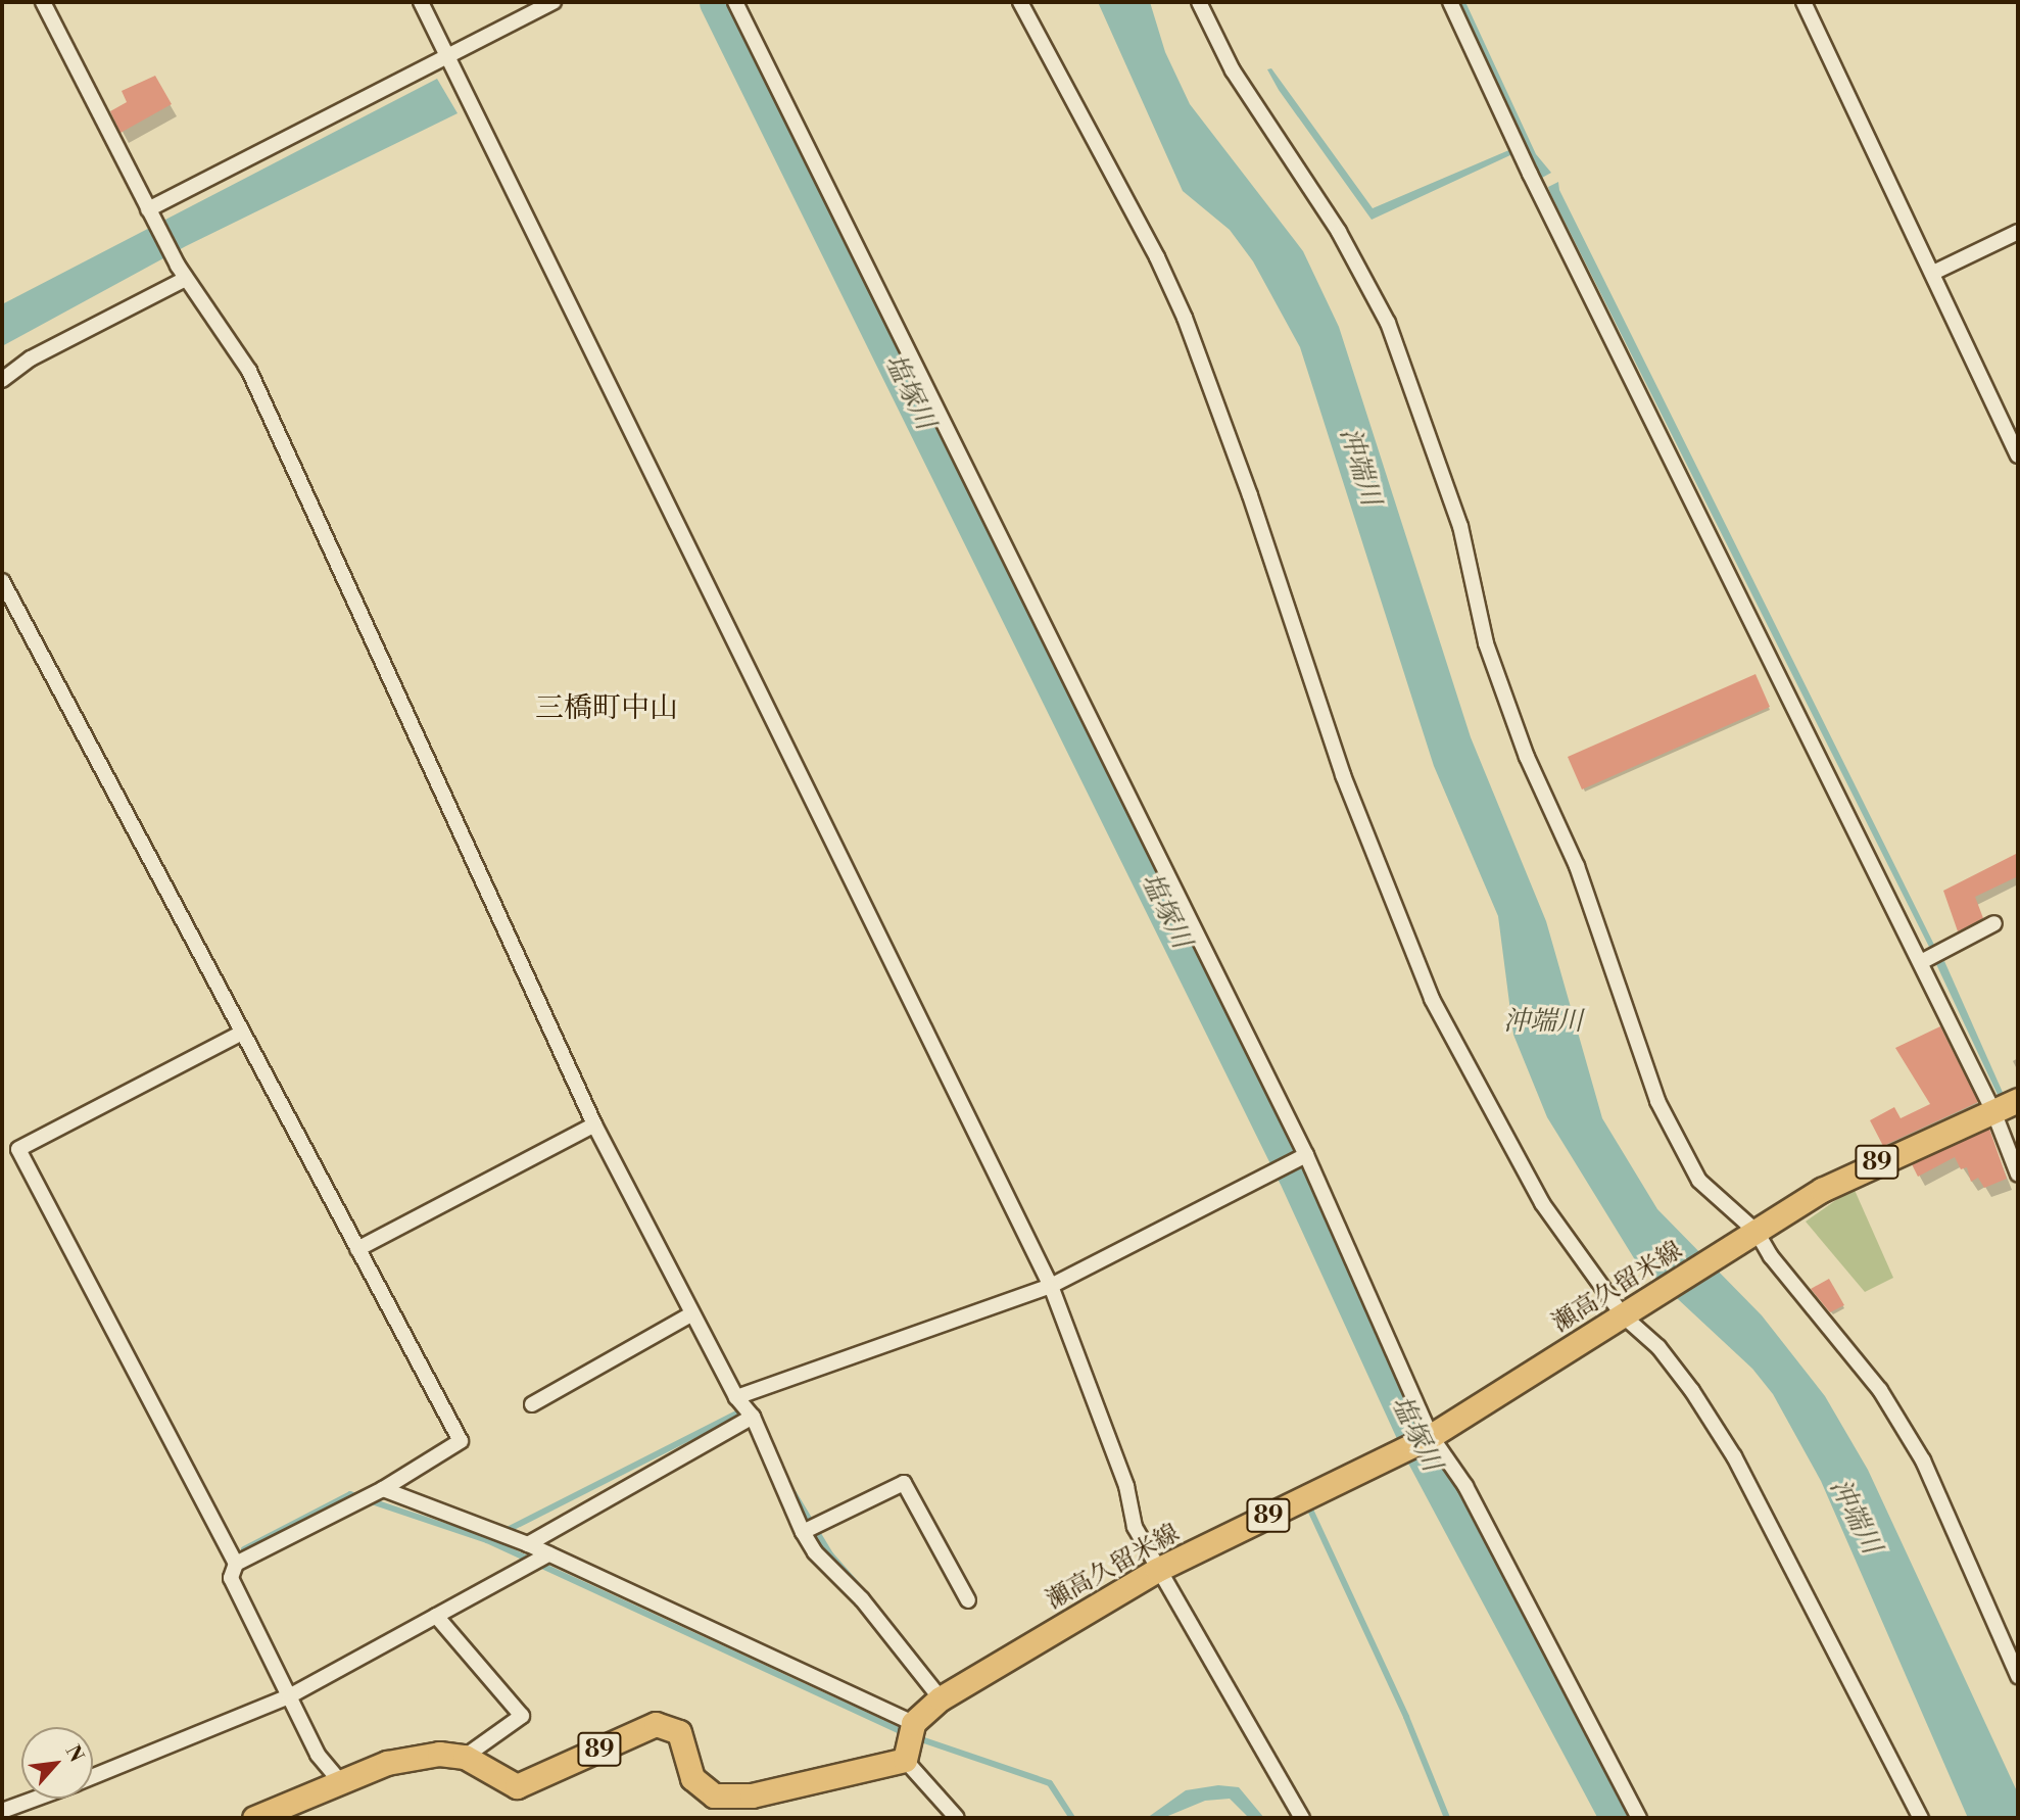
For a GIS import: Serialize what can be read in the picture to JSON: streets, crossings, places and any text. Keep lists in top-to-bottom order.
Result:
{
  "streets": {
    "main road": ["89", "瀬高久留米線"]
  },
  "districts": ["三橋町中山"],
  "water": ["塩塚川", "沖端川"],
  "north": "top right"
}
